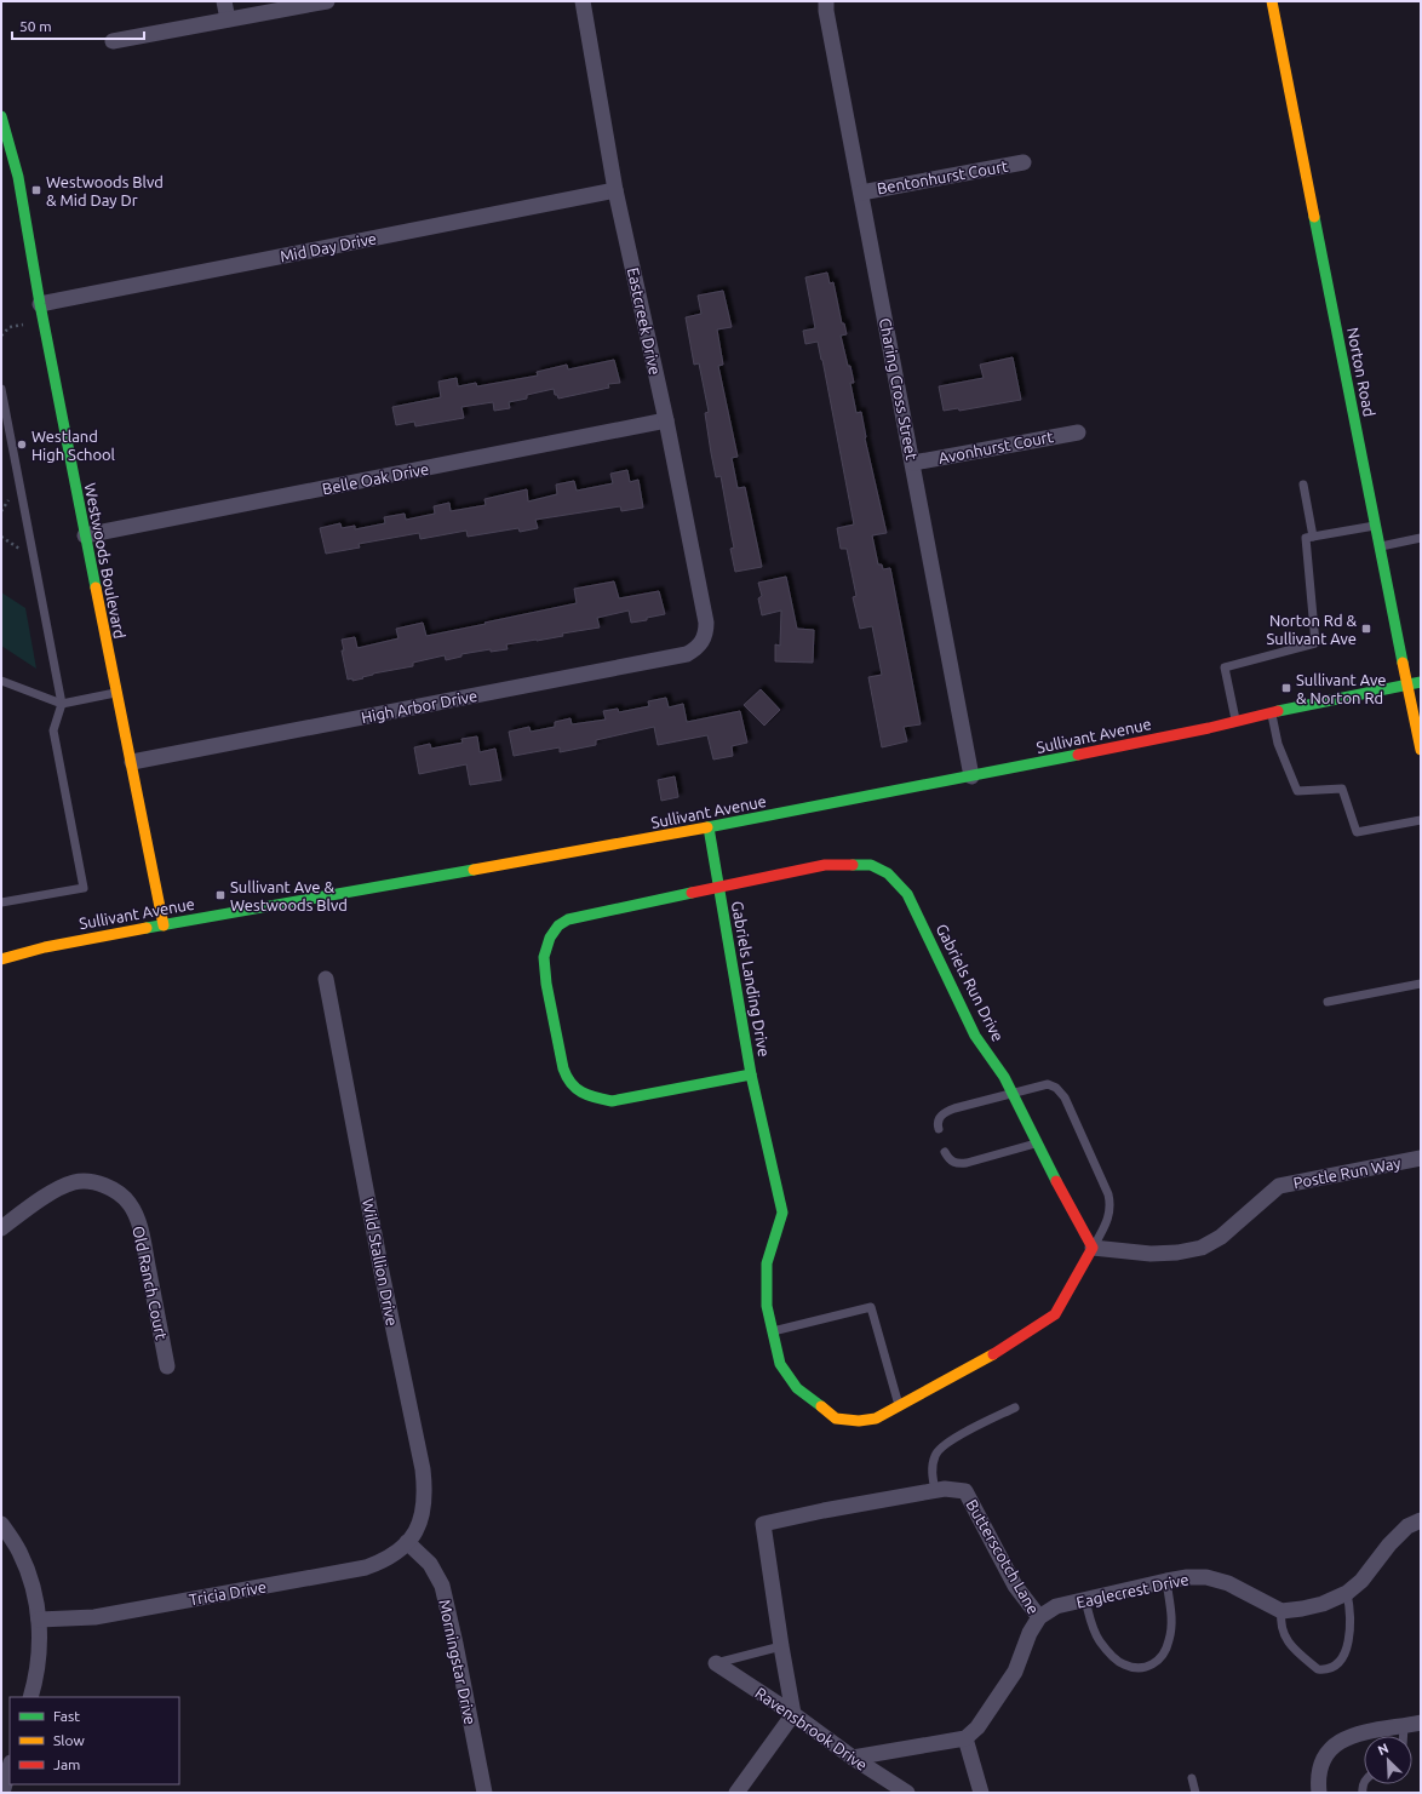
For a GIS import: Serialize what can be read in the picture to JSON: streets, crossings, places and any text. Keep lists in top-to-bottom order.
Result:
{
  "streets": {
    "street": [
      "Bentonhurst Court",
      "Mid Day Drive",
      "Eastcreek Drive",
      "Norton Road",
      "Charing Cross Street",
      "Avonhurst Court",
      "Belle Oak Drive",
      "Westwoods Boulevard",
      "High Arbor Drive",
      "Sullivant Avenue",
      "Gabriels Landing Drive",
      "Gabriels Run Drive",
      "Postle Run Way",
      "Wild Stallion Drive",
      "Old Ranch Court",
      "Butterscotch Lane",
      "Eaglecrest Drive",
      "Tricia Drive",
      "Morningstar Drive",
      "Ravensbrook Drive"
    ]
  },
  "crossings": [
    ["Bentonhurst Court", "Charing Cross Street"],
    ["Mid Day Drive", "Eastcreek Drive"],
    ["Mid Day Drive", "Westwoods Boulevard"],
    ["Eastcreek Drive", "Belle Oak Drive"],
    ["Eastcreek Drive", "High Arbor Drive"],
    ["Norton Road", "Sullivant Avenue"],
    ["Charing Cross Street", "Avonhurst Court"],
    ["Charing Cross Street", "Sullivant Avenue"],
    ["Belle Oak Drive", "Westwoods Boulevard"],
    ["Westwoods Boulevard", "High Arbor Drive"],
    ["Westwoods Boulevard", "Sullivant Avenue"],
    ["Sullivant Avenue", "Gabriels Landing Drive"],
    ["Gabriels Landing Drive", "Gabriels Run Drive"],
    ["Gabriels Run Drive", "Postle Run Way"],
    ["Wild Stallion Drive", "Tricia Drive"],
    ["Wild Stallion Drive", "Morningstar Drive"],
    ["Butterscotch Lane", "Eaglecrest Drive"],
    ["Butterscotch Lane", "Ravensbrook Drive"],
    ["Tricia Drive", "Morningstar Drive"]
  ],
  "places": {
    "transit": [
      "Westwoods Blvd & Mid Day Dr",
      "Norton Rd & Sullivant Ave",
      "Sullivant Ave & Norton Rd",
      "Sullivant Ave & Westwoods Blvd"
    ],
    "other": ["Westland High School"]
  },
  "legend": ["Fast", "Slow", "Jam"],
  "scale_bar": "50 m",
  "north": "top left"
}
